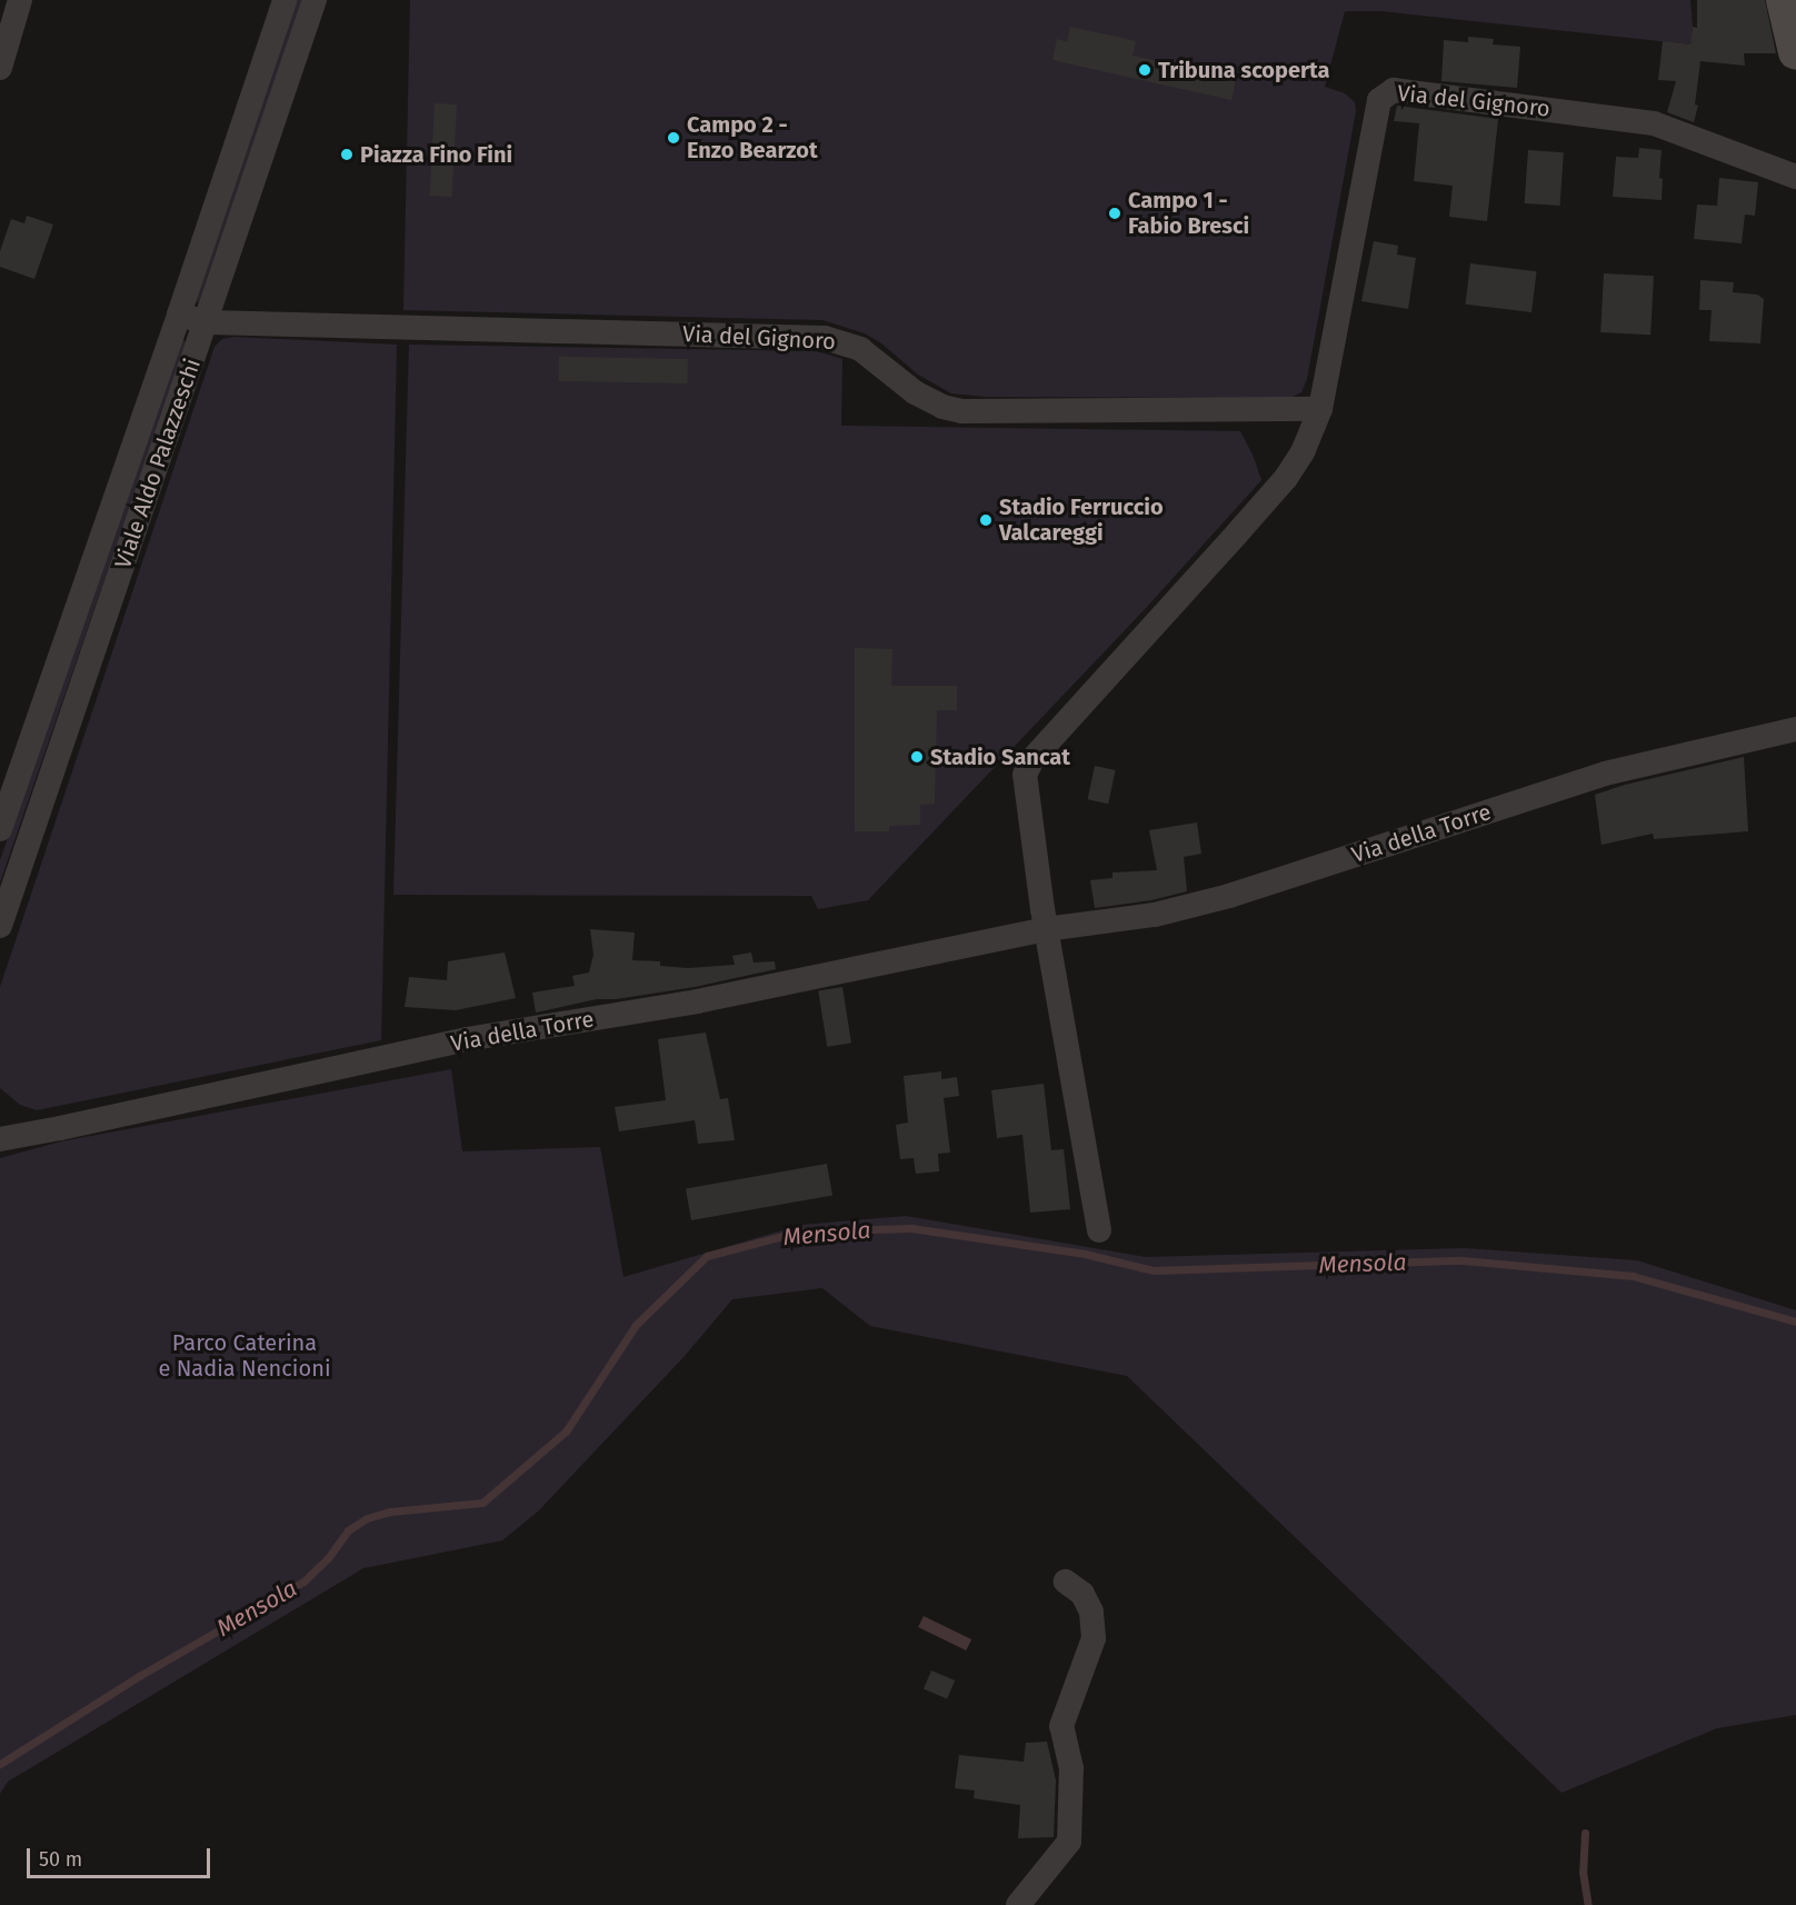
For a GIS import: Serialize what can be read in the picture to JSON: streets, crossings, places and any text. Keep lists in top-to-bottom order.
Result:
{
  "streets": {
    "street": ["Via del Gignoro", "Viale Aldo Palazzeschi", "Via della Torre"]
  },
  "crossings": [
    ["Via del Gignoro", "Viale Aldo Palazzeschi"],
    ["Via del Gignoro", "Via della Torre"]
  ],
  "water": ["Mensola"],
  "parks": ["Parco Caterina e Nadia Nencioni"],
  "places": [
    "Tribuna scoperta",
    "Campo 2 - Enzo Bearzot",
    "Piazza Fino Fini",
    "Campo 1 - Fabio Bresci",
    "Stadio Ferruccio Valcareggi",
    "Stadio Sancat"
  ],
  "scale_bar": "50 m"
}
